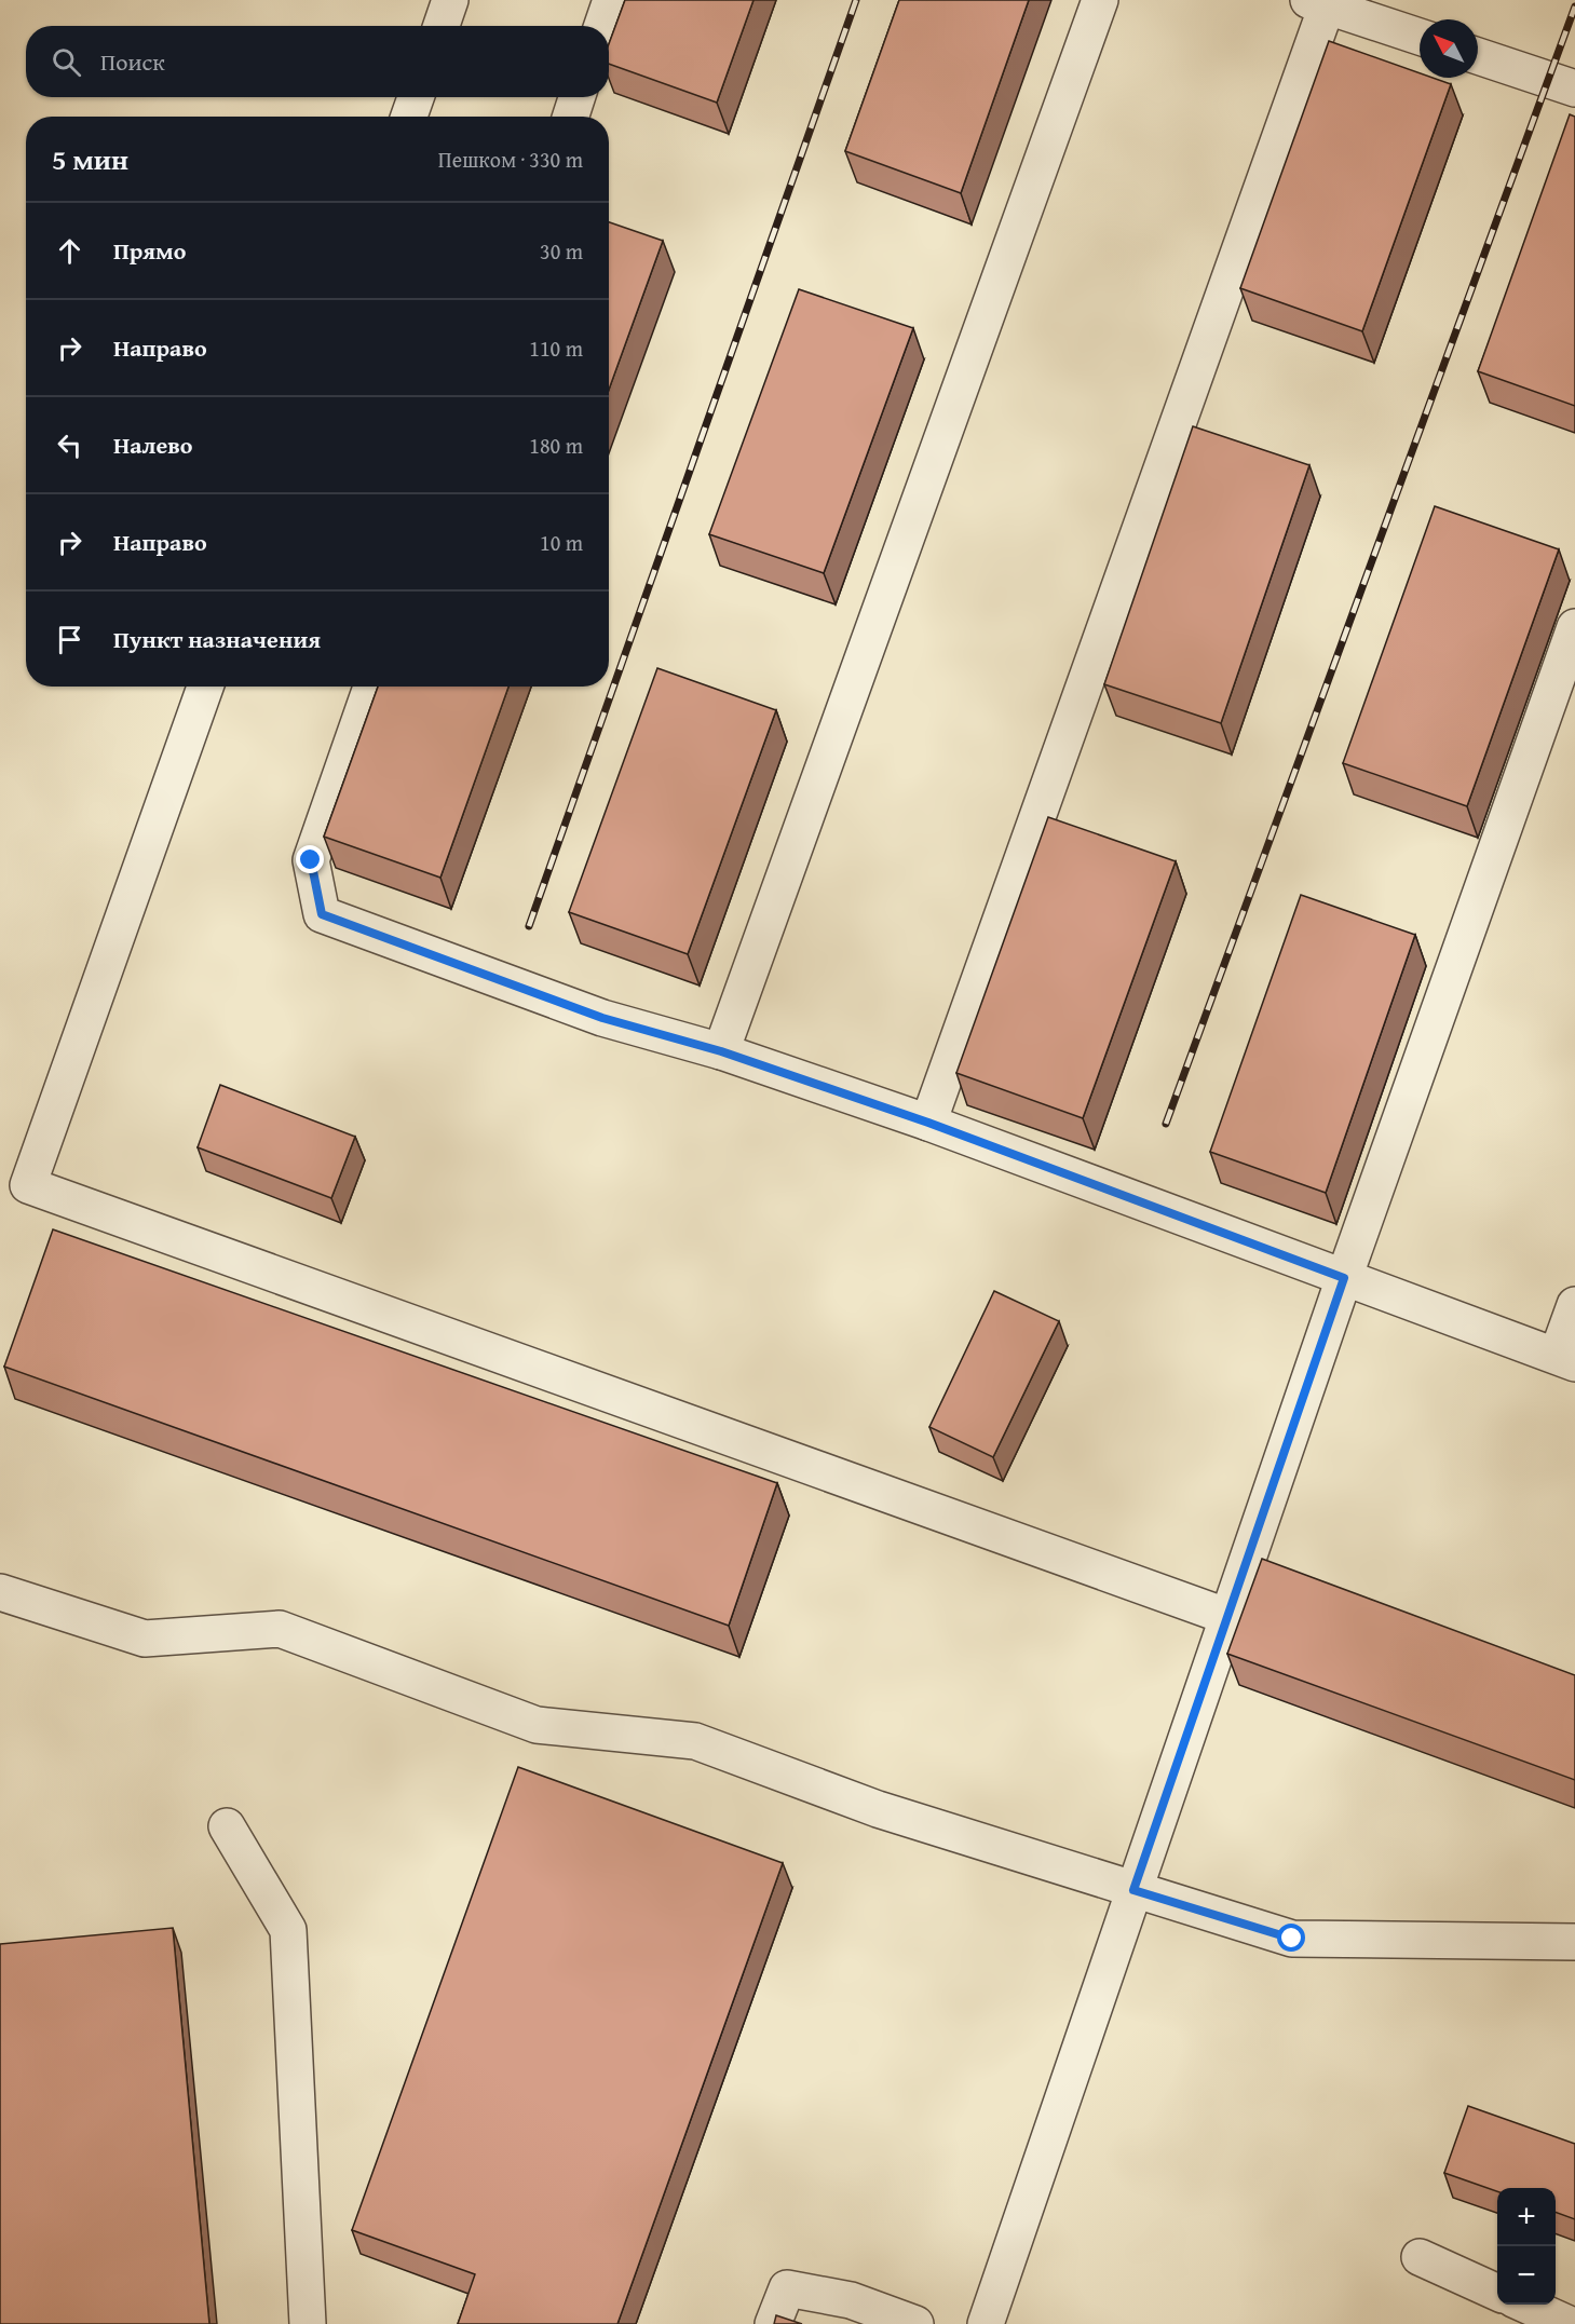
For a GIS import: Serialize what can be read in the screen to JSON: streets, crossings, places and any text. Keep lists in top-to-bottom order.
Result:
{
  "north": "top left",
  "page": {
    "search": "Поиск",
    "heading": ["5 мин", "Пешком · 330 m"],
    "list": [
      ["Прямо", "30 m"],
      ["Направо", "110 m"],
      ["Налево", "180 m"],
      ["Направо", "10 m"],
      "Пункт назначения"
    ],
    "map_buttons": ["+", "−"]
  }
}
